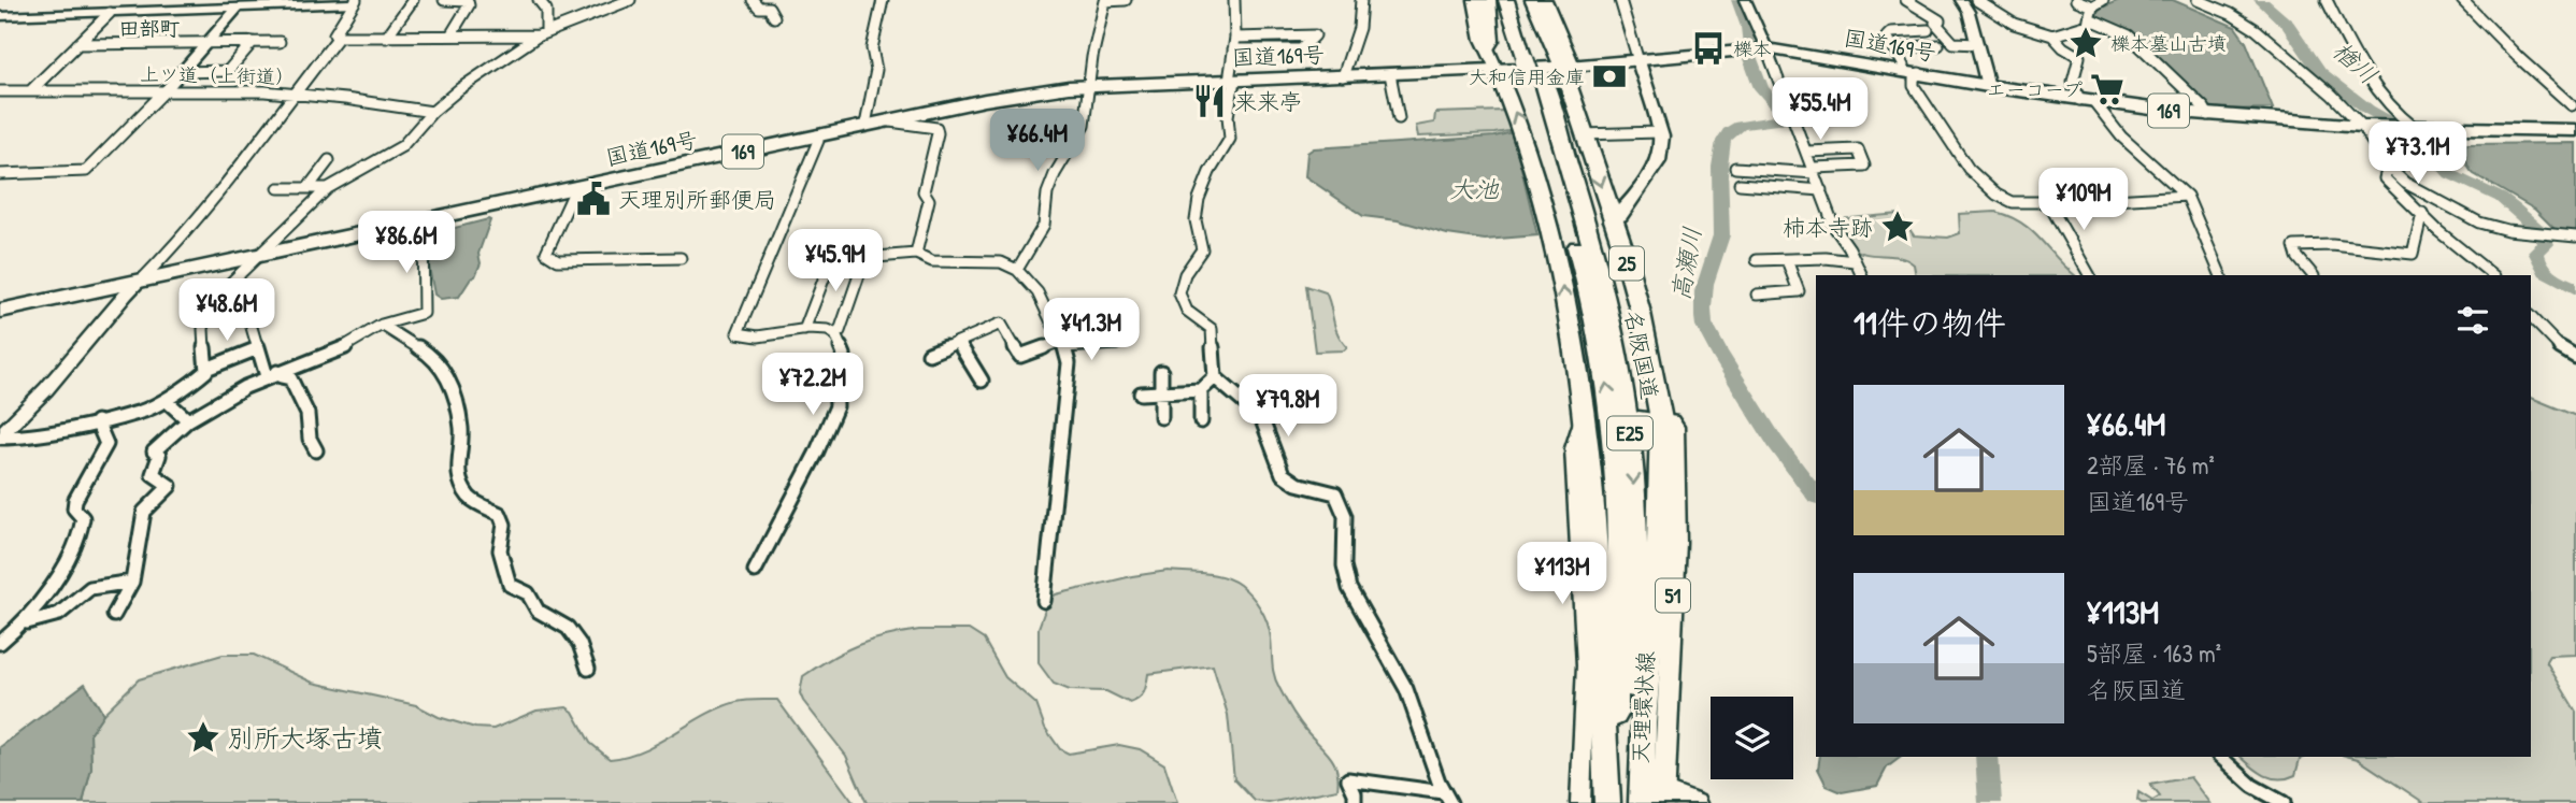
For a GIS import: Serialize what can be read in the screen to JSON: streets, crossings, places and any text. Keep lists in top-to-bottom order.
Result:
{
  "streets": {
    "highway": [
      "国道169号",
      "169",
      "25",
      "名阪国道",
      "E25"
    ],
    "main road": ["51", "天理環状線"],
    "street": ["上ツ道（上街道）"]
  },
  "crossings": [
    ["国道169号", "25"],
    ["国道169号", "名阪国道"],
    ["国道169号", "E25"],
    ["25", "名阪国道"],
    ["25", "E25"],
    ["25", "天理環状線"],
    ["名阪国道", "E25"],
    ["E25", "天理環状線"]
  ],
  "districts": ["田部町"],
  "water": ["楢川", "大池", "高瀬川"],
  "places": {
    "place": ["櫟本墓山古墳", "柿本寺跡", "別所大塚古墳"],
    "bus stop": ["櫟本"],
    "bank": ["大和信用金庫"],
    "supermarket": ["エーコープ"],
    "restaurant": ["来来亭"],
    "public building": ["天理別所郵便局"]
  },
  "page": {
    "price": [
      "¥55.4M",
      "¥66.4M",
      "¥73.1M",
      "¥109M",
      "¥86.6M",
      "¥45.9M",
      "¥48.6M",
      "¥41.3M",
      "¥72.2M",
      "¥79.8M",
      "¥113M"
    ],
    "heading": "11件の物件",
    "list": [
      {
        "name": "¥66.4M",
        "note": "2部屋 · 76 m² · 国道169号"
      },
      {
        "name": "¥113M",
        "note": "5部屋 · 163 m² · 名阪国道"
      }
    ]
  }
}
